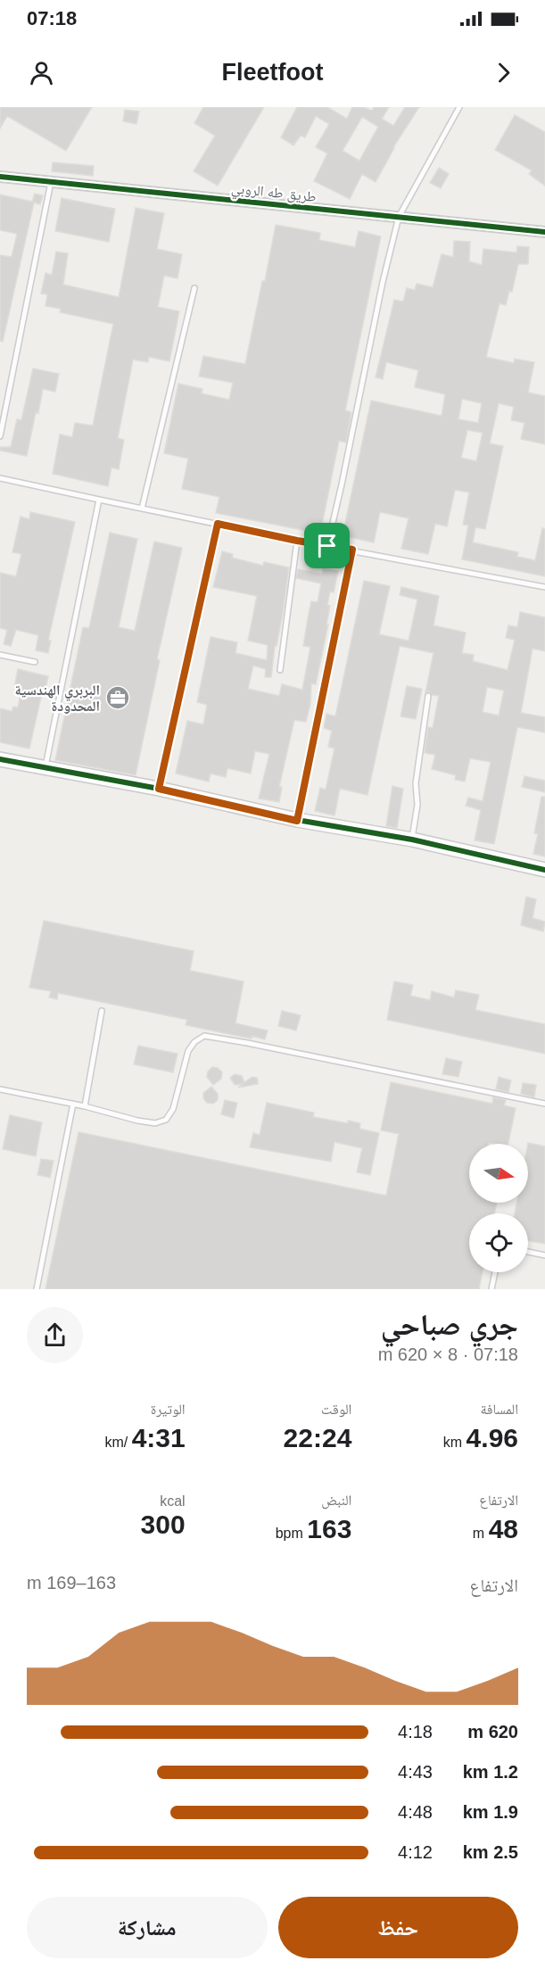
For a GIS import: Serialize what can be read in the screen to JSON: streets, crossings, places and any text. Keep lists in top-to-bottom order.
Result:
{
  "streets": {
    "street": ["طريق طه الروبي"]
  },
  "places": {
    "office": ["البربري الهندسية المحدودة"]
  },
  "north": "right",
  "page": {
    "status": "07:18",
    "header": "Fleetfoot",
    "heading": ["جري صباحي", "07:18 · 8 × 620 m"],
    "stats": [
      ["المسافة", "4.96 km"],
      ["الوقت", "22:24"],
      ["الوتيرة", "4:31 /km"],
      ["الارتفاع", "48 m"],
      ["النبض", "163 bpm"],
      ["kcal", "300"]
    ],
    "chart": ["الارتفاع", "163–169 m"],
    "list": [
      {
        "name": "620 m",
        "note": "4:18"
      },
      {
        "name": "1.2 km",
        "note": "4:43"
      },
      {
        "name": "1.9 km",
        "note": "4:48"
      },
      {
        "name": "2.5 km",
        "note": "4:12"
      }
    ],
    "buttons": ["حفظ", "مشاركة"]
  }
}
